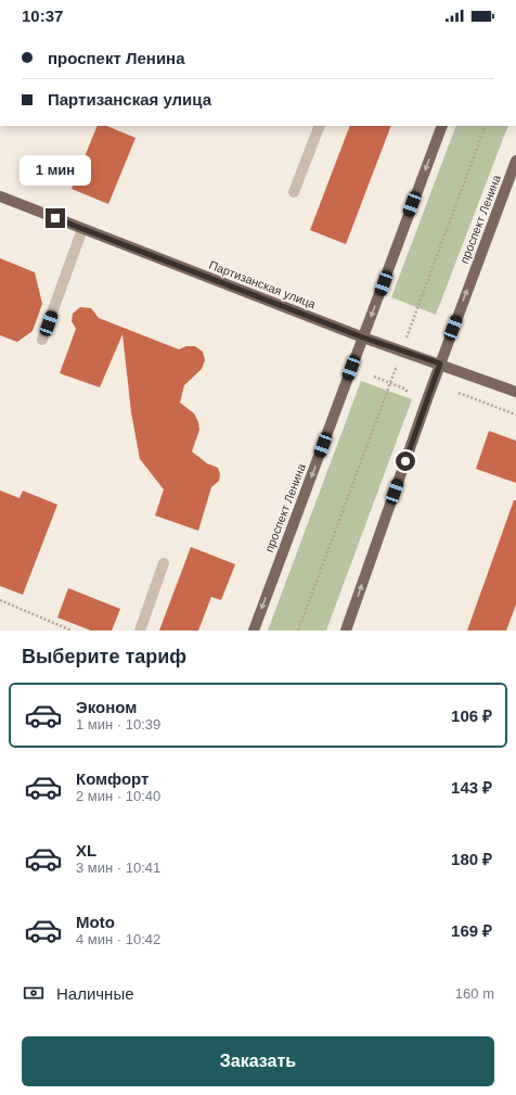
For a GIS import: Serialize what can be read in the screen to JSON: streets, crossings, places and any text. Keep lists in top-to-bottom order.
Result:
{
  "streets": {
    "main road": ["проспект Ленина", "Партизанская улица"]
  },
  "crossings": [
    ["проспект Ленина", "Партизанская улица"]
  ],
  "page": {
    "status": "10:37",
    "banner": ["проспект Ленина", "Партизанская улица"],
    "bubble": "1 мин",
    "heading": "Выберите тариф",
    "list": [
      {
        "name": "Эконом",
        "note": "1 мин · 10:39",
        "value": "106 ₽"
      },
      {
        "name": "Комфорт",
        "note": "2 мин · 10:40",
        "value": "143 ₽"
      },
      {
        "name": "XL",
        "note": "3 мин · 10:41",
        "value": "180 ₽"
      },
      {
        "name": "Moto",
        "note": "4 мин · 10:42",
        "value": "169 ₽"
      }
    ],
    "pay": ["Наличные", "160 m"],
    "buttons": "Заказать"
  }
}
